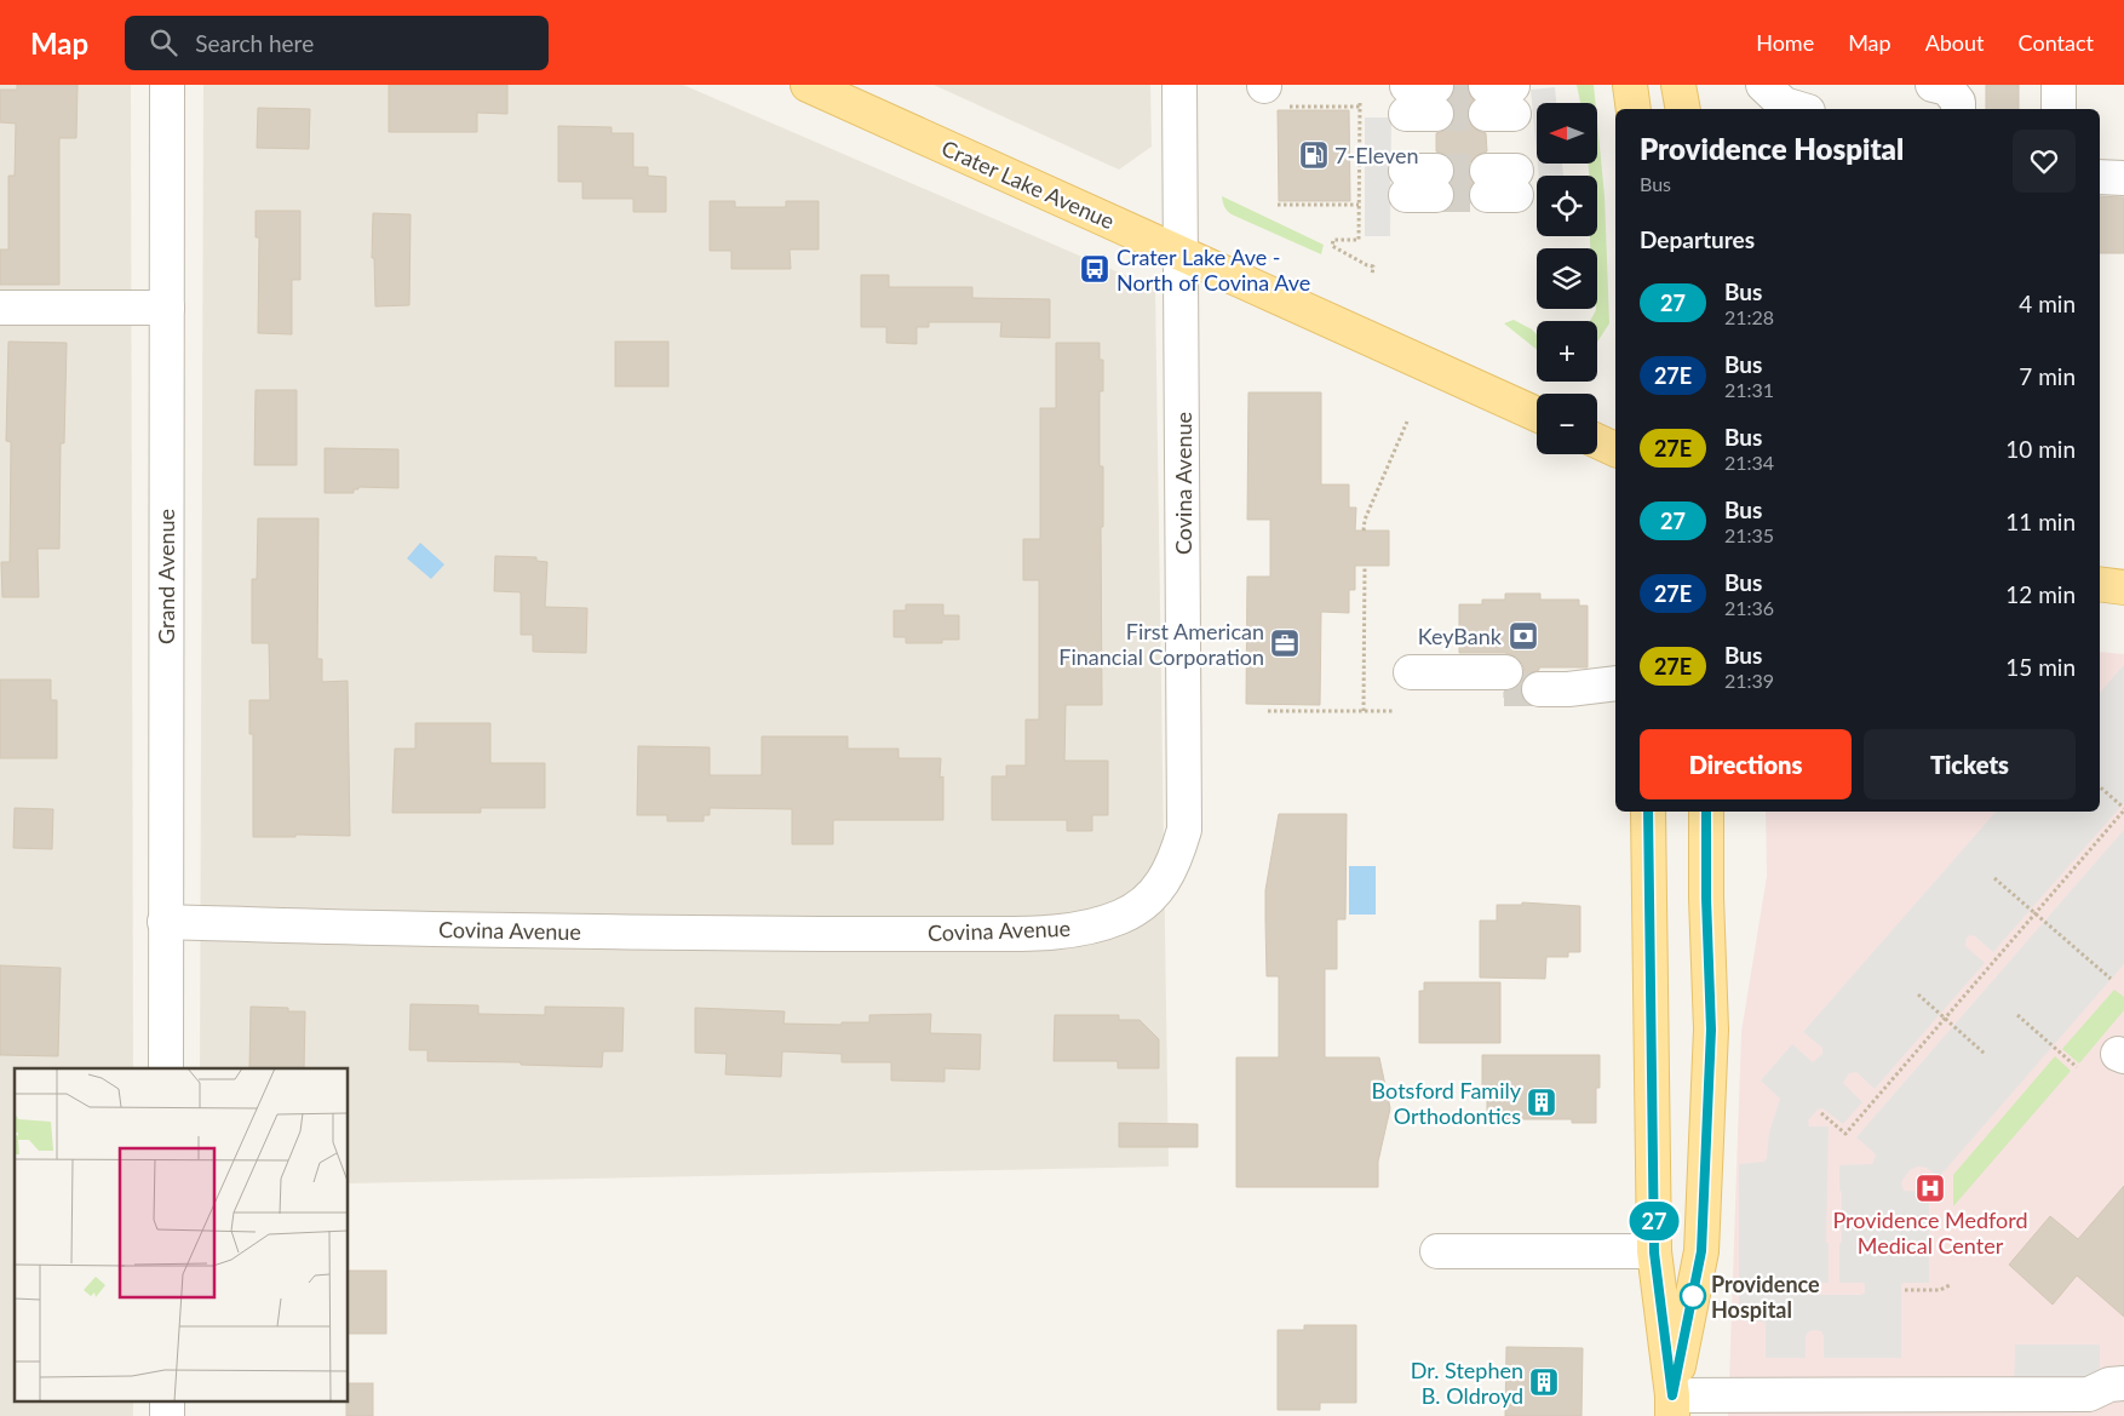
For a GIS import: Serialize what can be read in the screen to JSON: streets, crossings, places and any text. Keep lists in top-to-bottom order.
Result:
{
  "streets": {
    "main road": ["Crater Lake Avenue"],
    "street": ["Covina Avenue", "Grand Avenue"]
  },
  "crossings": [
    ["Crater Lake Avenue", "Covina Avenue"],
    ["Covina Avenue", "Grand Avenue"]
  ],
  "places": {
    "fuel station": ["7-Eleven"],
    "bus stop": ["Crater Lake Ave - North of Covina Ave"],
    "bank": ["KeyBank"],
    "office": ["First American Financial Corporation"],
    "building": ["Botsford Family Orthodontics", "Dr. Stephen B. Oldroyd"],
    "hospital": ["Providence Medford Medical Center"],
    "other": ["Providence Hospital"]
  },
  "lines": ["bus line 27"],
  "north": "left",
  "page": {
    "header": "Map",
    "search": "Search here",
    "nav": [
      "Home",
      "Map",
      "About",
      "Contact"
    ],
    "on_map": "27",
    "map_buttons": ["+", "−"],
    "heading": [
      ["Providence Hospital", "Bus"],
      "Departures"
    ],
    "list": [
      {
        "mark": "27",
        "name": "Bus",
        "note": "21:28",
        "value": "4 min"
      },
      {
        "mark": "27E",
        "name": "Bus",
        "note": "21:31",
        "value": "7 min"
      },
      {
        "mark": "27E",
        "name": "Bus",
        "note": "21:34",
        "value": "10 min"
      },
      {
        "mark": "27",
        "name": "Bus",
        "note": "21:35",
        "value": "11 min"
      },
      {
        "mark": "27E",
        "name": "Bus",
        "note": "21:36",
        "value": "12 min"
      },
      {
        "mark": "27E",
        "name": "Bus",
        "note": "21:39",
        "value": "15 min"
      }
    ],
    "buttons": ["Directions", "Tickets"]
  }
}
